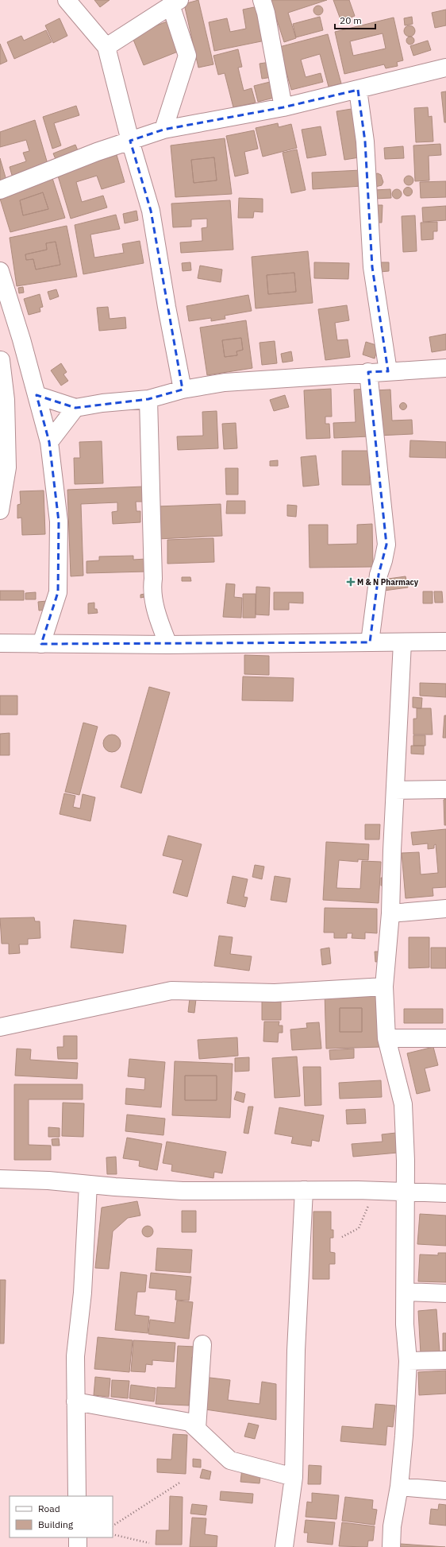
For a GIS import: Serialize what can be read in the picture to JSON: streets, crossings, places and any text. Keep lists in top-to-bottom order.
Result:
{
  "places": {
    "health": ["M & N Pharmacy"]
  },
  "legend": ["Road", "Building"],
  "scale_bar": "20 m"
}
